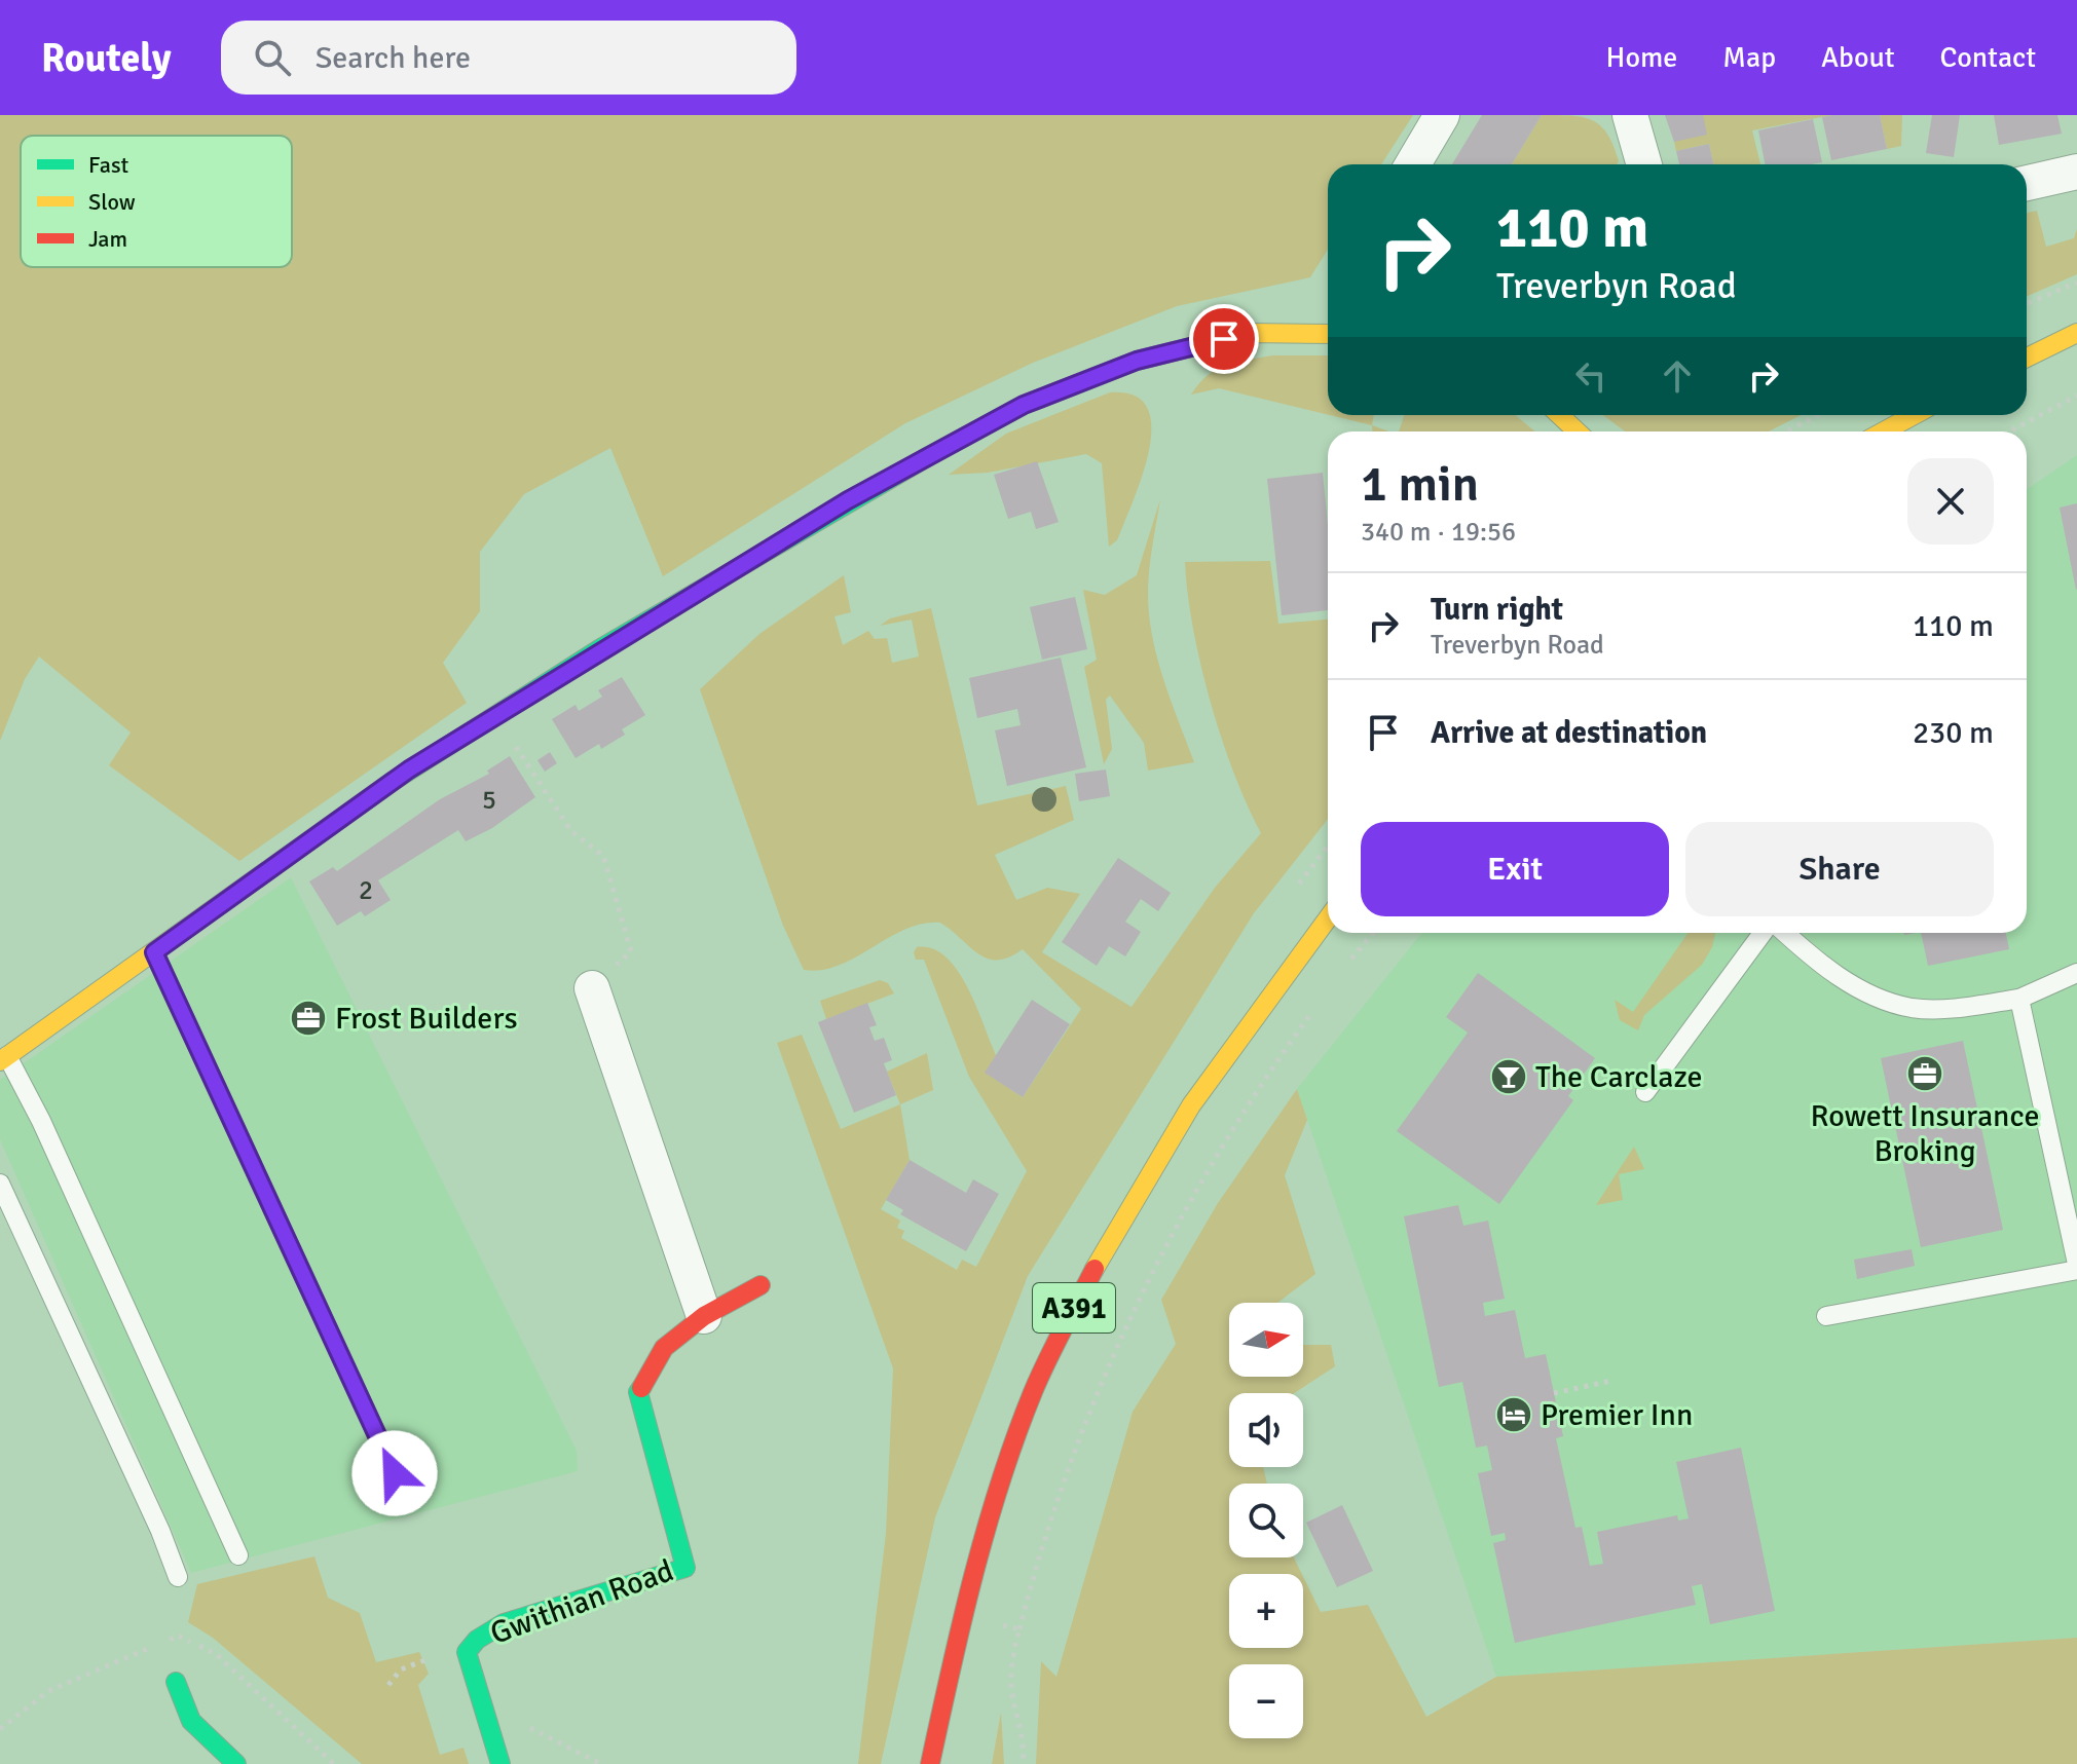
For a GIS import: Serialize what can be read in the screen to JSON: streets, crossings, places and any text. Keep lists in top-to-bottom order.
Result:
{
  "streets": {
    "main road": ["A391", "Gwithian Road"]
  },
  "places": {
    "office": ["Frost Builders", "Rowett Insurance Broking"],
    "bar": ["The Carclaze"],
    "hotel": ["Premier Inn"]
  },
  "house_numbers": ["5", "2"],
  "legend": ["Fast", "Slow", "Jam"],
  "north": "right",
  "page": {
    "header": "Routely",
    "search": "Search here",
    "nav": [
      "Home",
      "Map",
      "About",
      "Contact"
    ],
    "turn": ["110 m", "Treverbyn Road"],
    "heading": ["1 min", "340 m · 19:56"],
    "list": [
      {
        "name": "Turn right",
        "note": "Treverbyn Road",
        "value": "110 m"
      },
      {
        "name": "Arrive at destination",
        "value": "230 m"
      }
    ],
    "buttons": ["Exit", "Share"],
    "map_buttons": ["+", "−"]
  }
}
